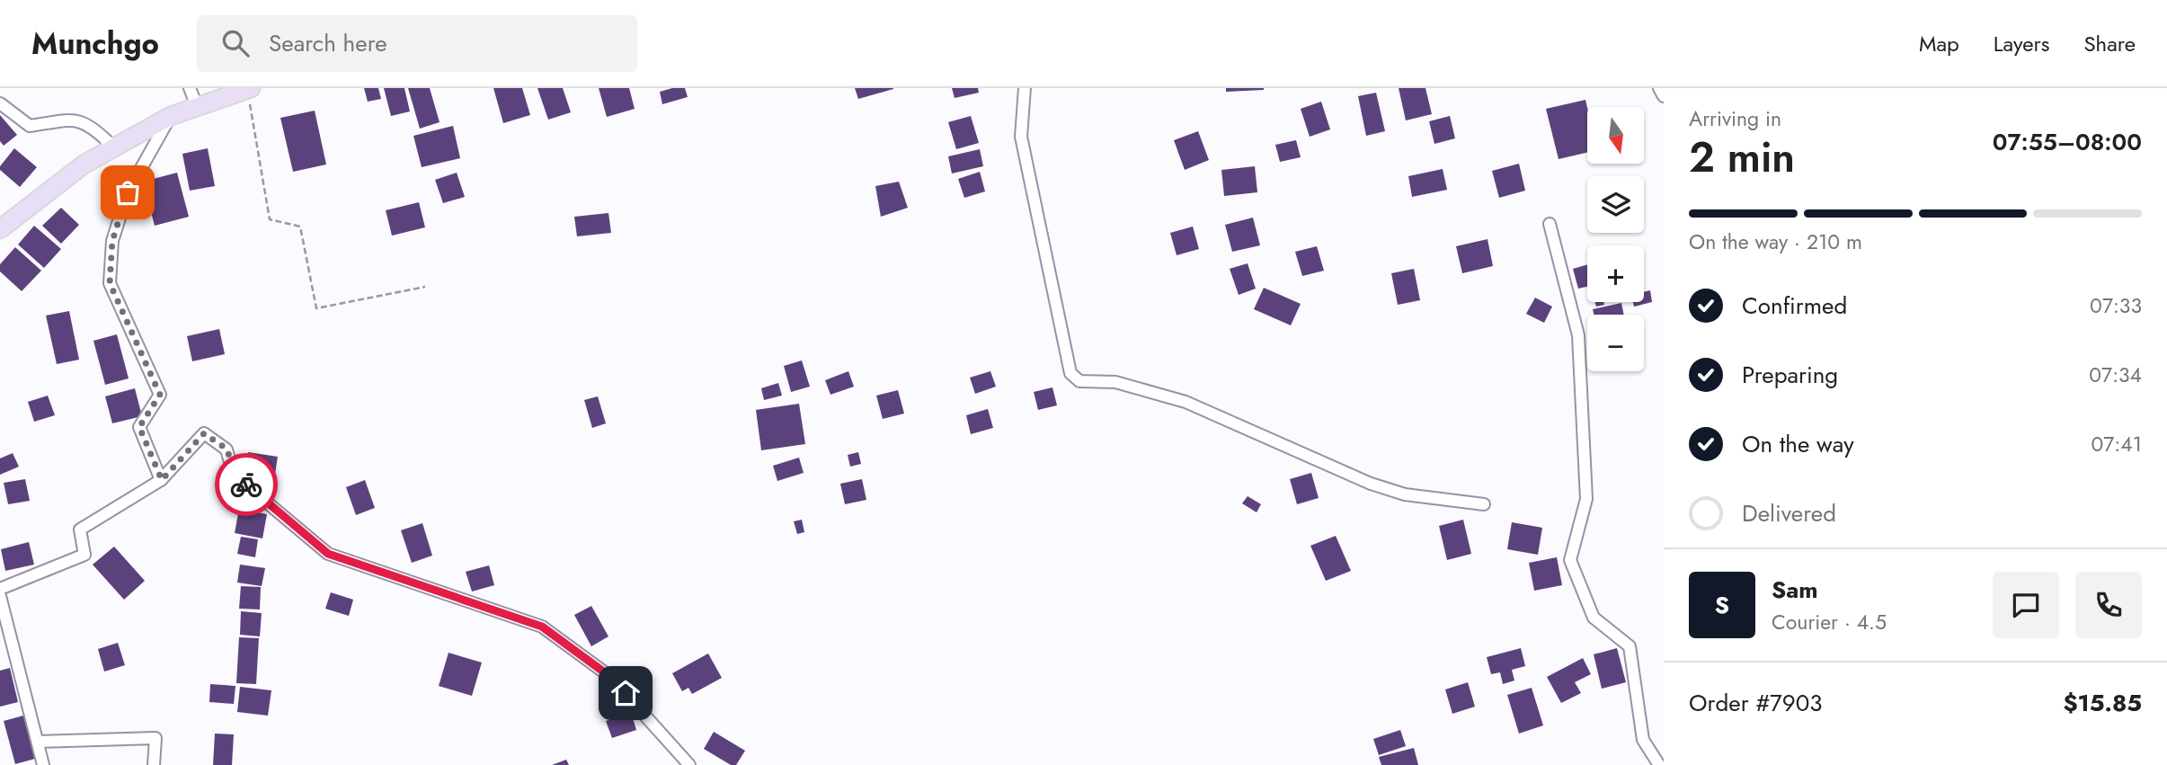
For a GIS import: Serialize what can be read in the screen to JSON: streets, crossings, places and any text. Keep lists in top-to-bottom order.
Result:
{
  "north": "bottom",
  "page": {
    "header": "Munchgo",
    "search": "Search here",
    "nav": ["Map", "Layers", "Share"],
    "heading": ["2 min", "Arriving in", "07:55–08:00"],
    "panel": [
      "Sam",
      "Courier · 4.5",
      "Order #7903",
      "$15.85"
    ],
    "map_buttons": ["+", "−"],
    "bar": "On the way · 210 m",
    "list": [
      ["Confirmed", "07:33"],
      ["Preparing", "07:34"],
      ["On the way", "07:41"],
      "Delivered"
    ],
    "round": "S"
  }
}
